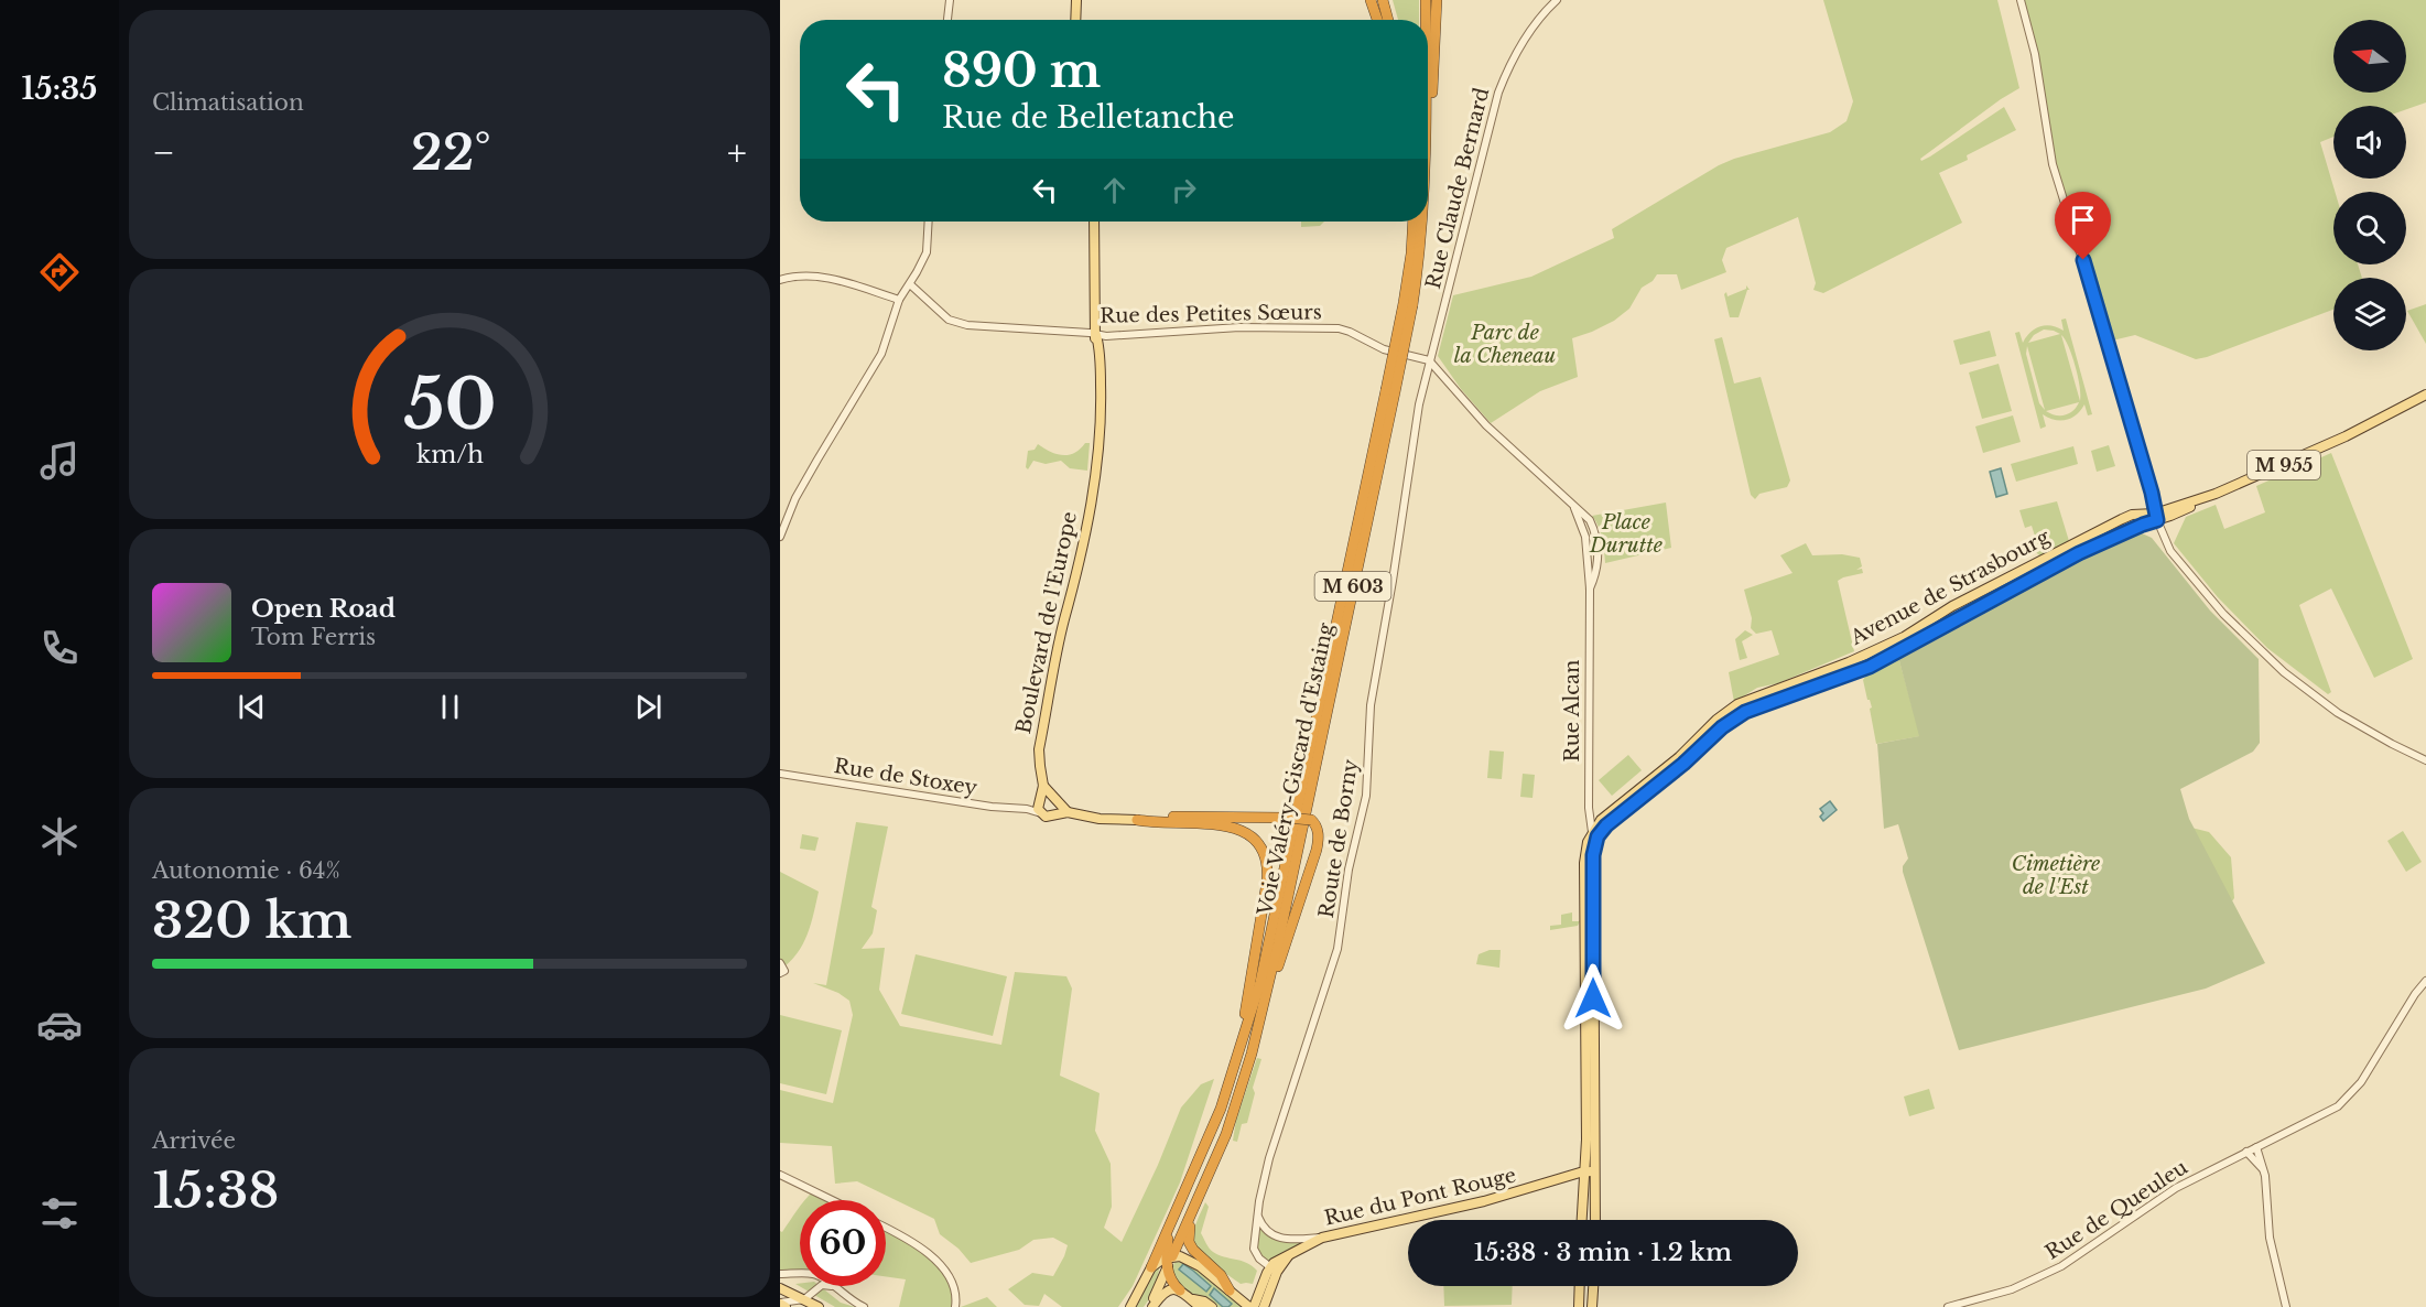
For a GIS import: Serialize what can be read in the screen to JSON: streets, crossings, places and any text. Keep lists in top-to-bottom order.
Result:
{
  "streets": {
    "highway": ["M 603", "Voie Valéry-Giscard d'Estaing"],
    "main road": [
      "M 955",
      "Avenue de Strasbourg",
      "Boulevard de l'Europe",
      "Rue du Pont Rouge"
    ],
    "street": [
      "Rue Claude Bernard",
      "Rue des Petites Sœurs",
      "Rue Alcan",
      "Rue de Stoxey",
      "Route de Borny",
      "Rue de Queuleu"
    ]
  },
  "crossings": [
    ["Rue Claude Bernard", "Rue des Petites Sœurs"],
    ["Rue Claude Bernard", "Route de Borny"],
    ["Rue des Petites Sœurs", "Boulevard de l'Europe"],
    ["Rue des Petites Sœurs", "Route de Borny"],
    ["M 955", "Avenue de Strasbourg"],
    ["M 955", "Rue du Pont Rouge"],
    ["M 603", "Voie Valéry-Giscard d'Estaing"],
    ["Avenue de Strasbourg", "Rue Alcan"],
    ["Avenue de Strasbourg", "Rue du Pont Rouge"],
    ["Boulevard de l'Europe", "Rue de Stoxey"],
    ["Route de Borny", "Rue du Pont Rouge"]
  ],
  "parks": ["Parc de la Cheneau", "Place Durutte", "Cimetière de l'Est"],
  "north": "left",
  "page": {
    "tabs": "15:35",
    "tile": [
      "Climatisation",
      ["Autonomie · 64%", "320 km"],
      ["Arrivée", "15:38"]
    ],
    "turn": ["890 m", "Rue de Belletanche"],
    "heat": ["−", "22°", "+"],
    "song": ["Open Road", "Tom Ferris"],
    "limit": "60",
    "trip": "15:38 · 3 min · 1.2 km",
    "gauge": ["50", "km/h"]
  }
}
